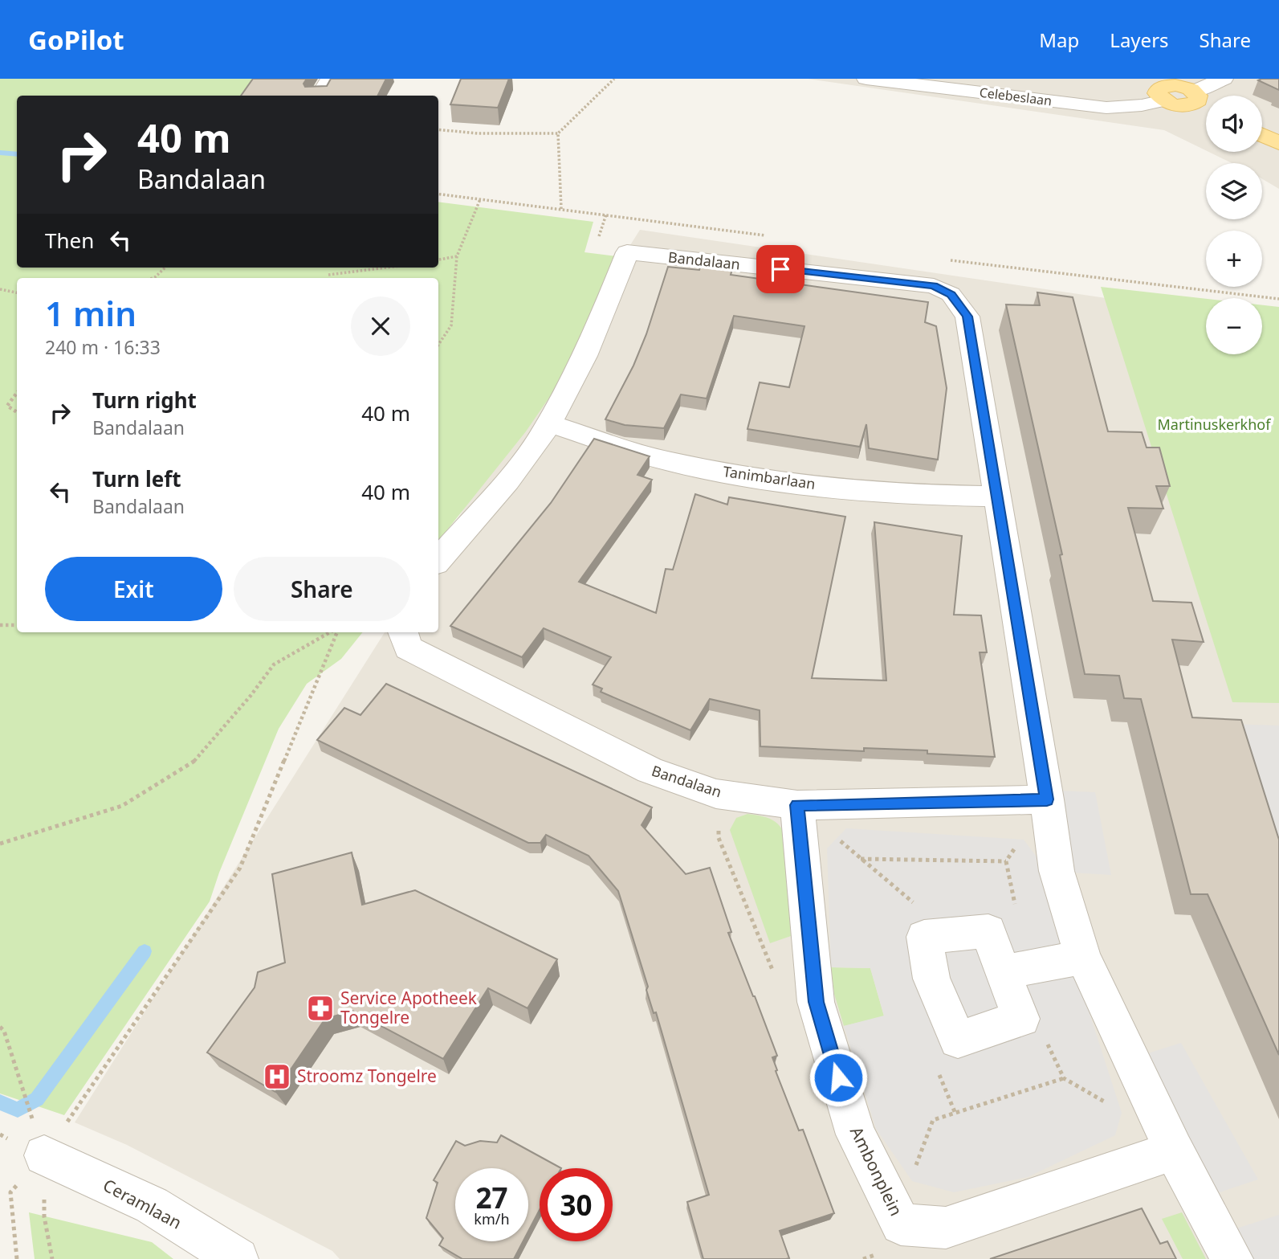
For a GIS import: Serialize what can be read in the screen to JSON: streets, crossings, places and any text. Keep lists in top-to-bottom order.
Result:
{
  "streets": {
    "street": [
      "Celebeslaan",
      "Bandalaan",
      "Tanimbarlaan",
      "Ambonplein",
      "Ceramlaan"
    ]
  },
  "crossings": [
    ["Bandalaan", "Tanimbarlaan"],
    ["Bandalaan", "Ambonplein"]
  ],
  "parks": ["Martinuskerkhof"],
  "places": {
    "pharmacy": ["Service Apotheek Tongelre"],
    "hospital": ["Stroomz Tongelre"]
  },
  "page": {
    "header": "GoPilot",
    "nav": ["Map", "Layers", "Share"],
    "map_buttons": ["+", "−"],
    "turn": ["40 m", "Bandalaan"],
    "then": "Then",
    "heading": ["1 min", "240 m · 16:33"],
    "list": [
      {
        "name": "Turn right",
        "note": "Bandalaan",
        "value": "40 m"
      },
      {
        "name": "Turn left",
        "note": "Bandalaan",
        "value": "40 m"
      }
    ],
    "buttons": ["Exit", "Share"],
    "speed": "27 km/h",
    "limit": "30"
  }
}
